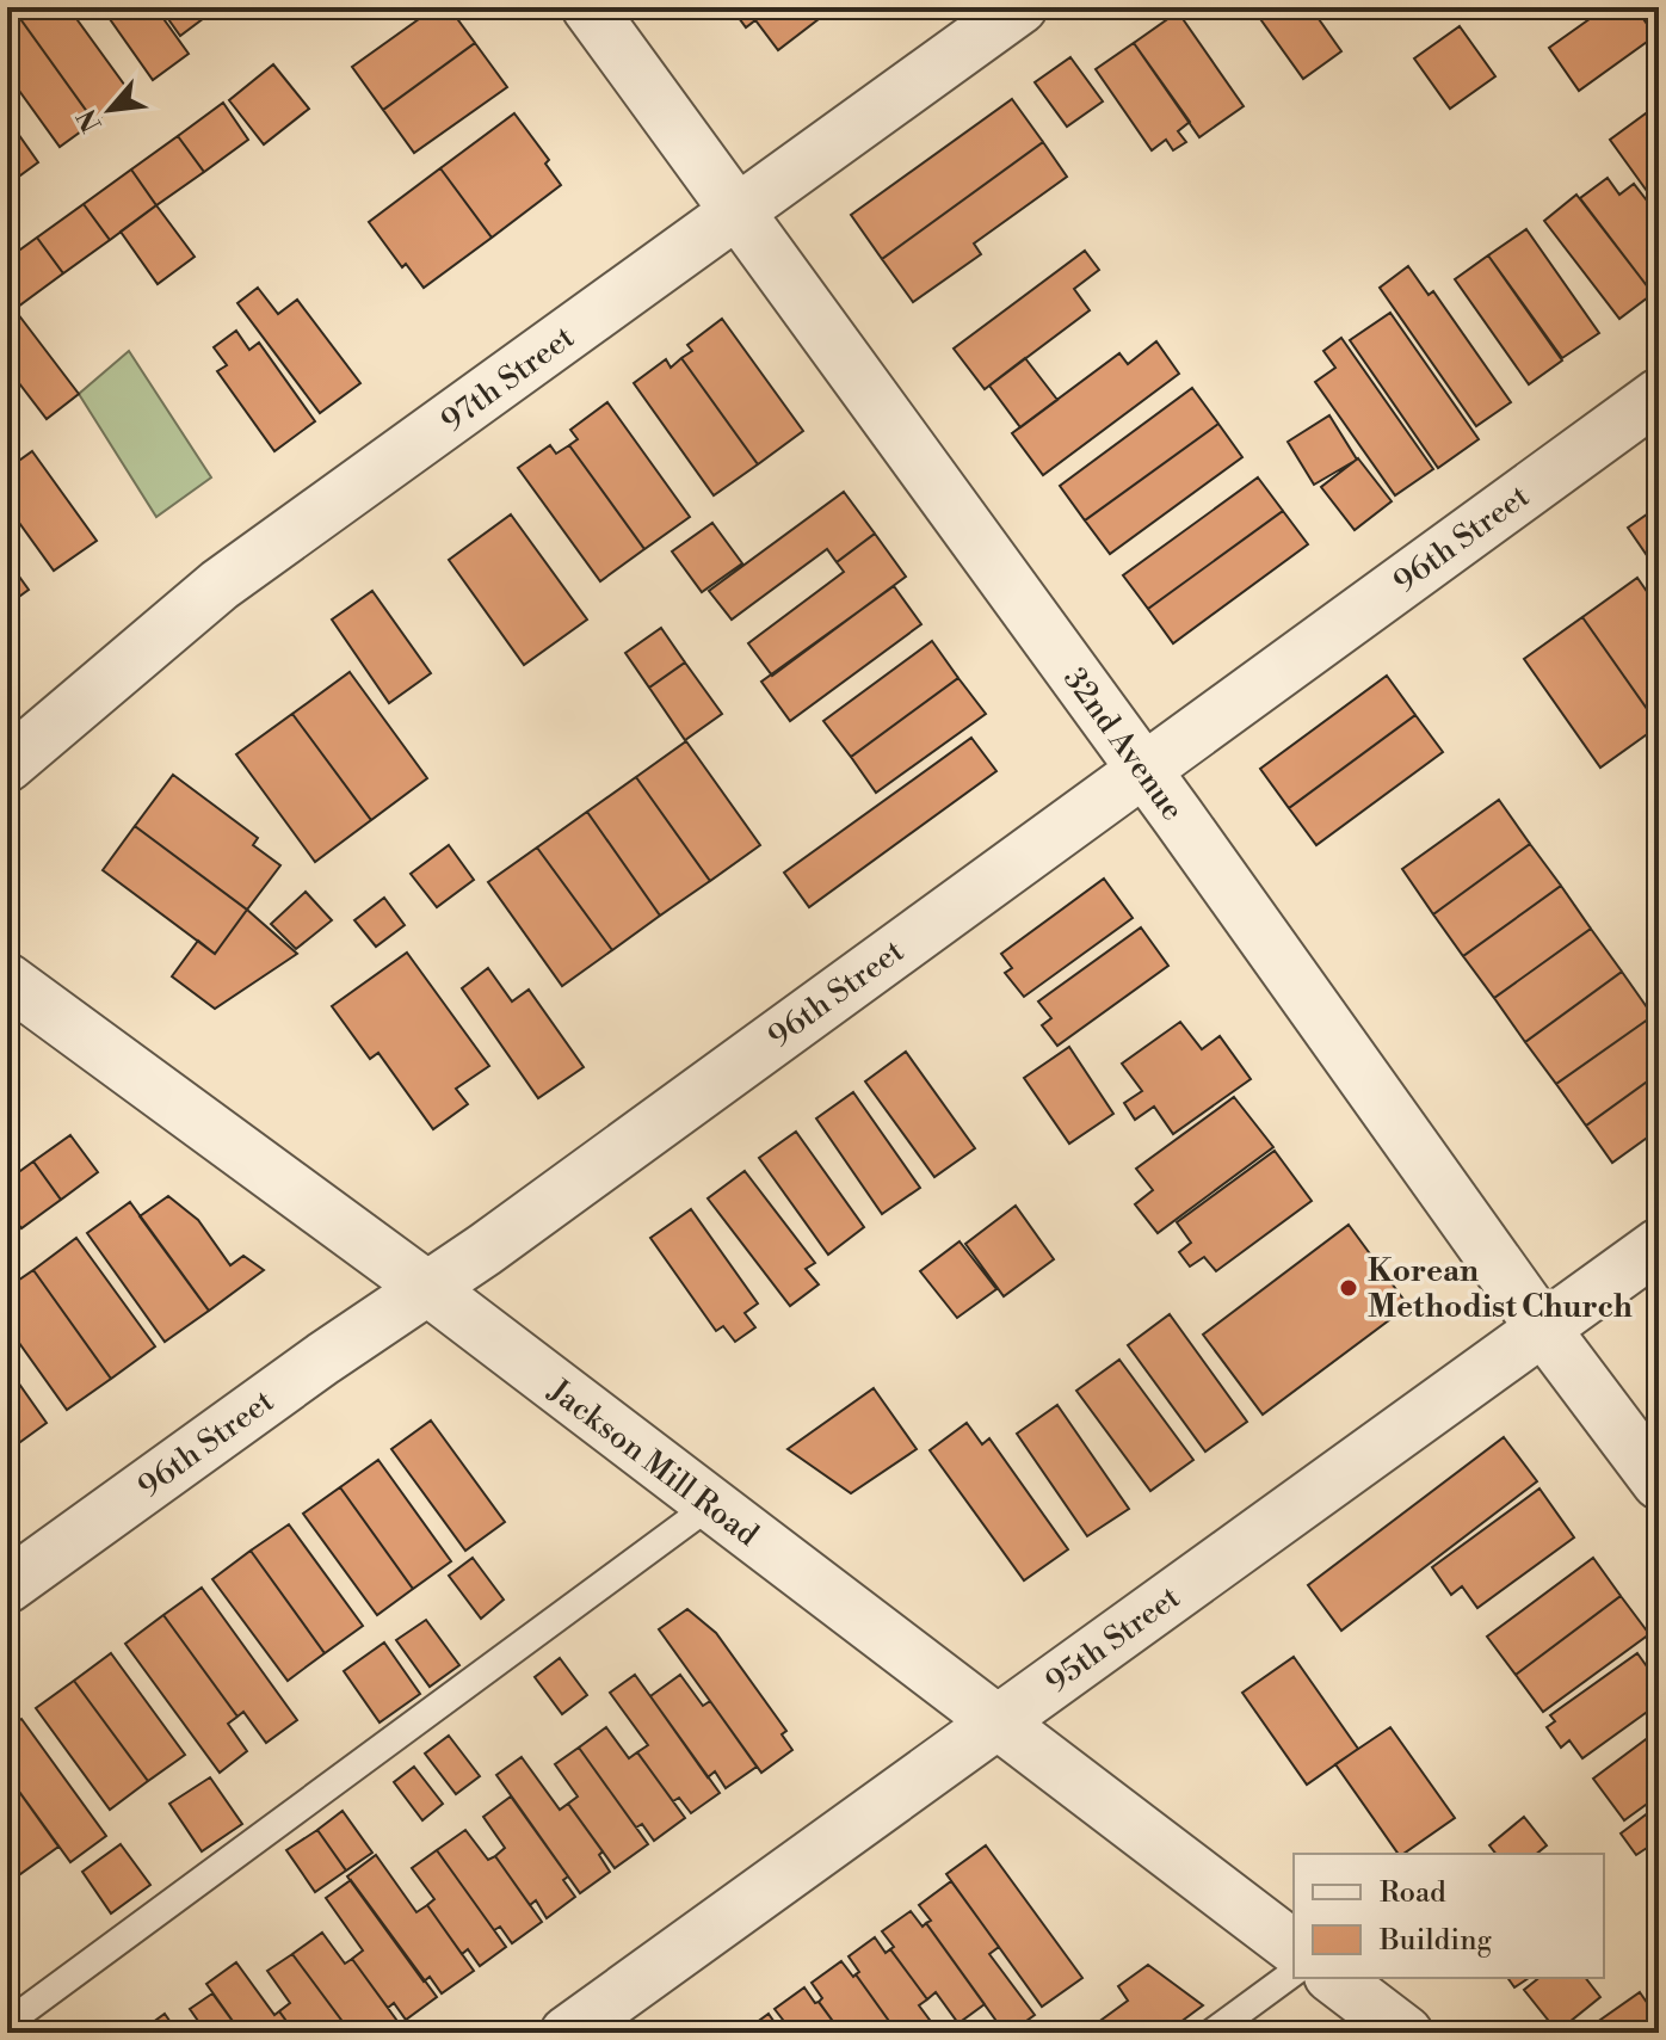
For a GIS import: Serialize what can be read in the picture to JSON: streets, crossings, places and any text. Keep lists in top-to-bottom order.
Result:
{
  "streets": {
    "street": [
      "97th Street",
      "96th Street",
      "32nd Avenue",
      "Jackson Mill Road",
      "95th Street"
    ]
  },
  "crossings": [
    ["97th Street", "32nd Avenue"],
    ["96th Street", "32nd Avenue"],
    ["96th Street", "Jackson Mill Road"],
    ["32nd Avenue", "95th Street"],
    ["Jackson Mill Road", "95th Street"]
  ],
  "places": ["Korean Methodist Church"],
  "legend": ["Road", "Building"],
  "north": "bottom left"
}
